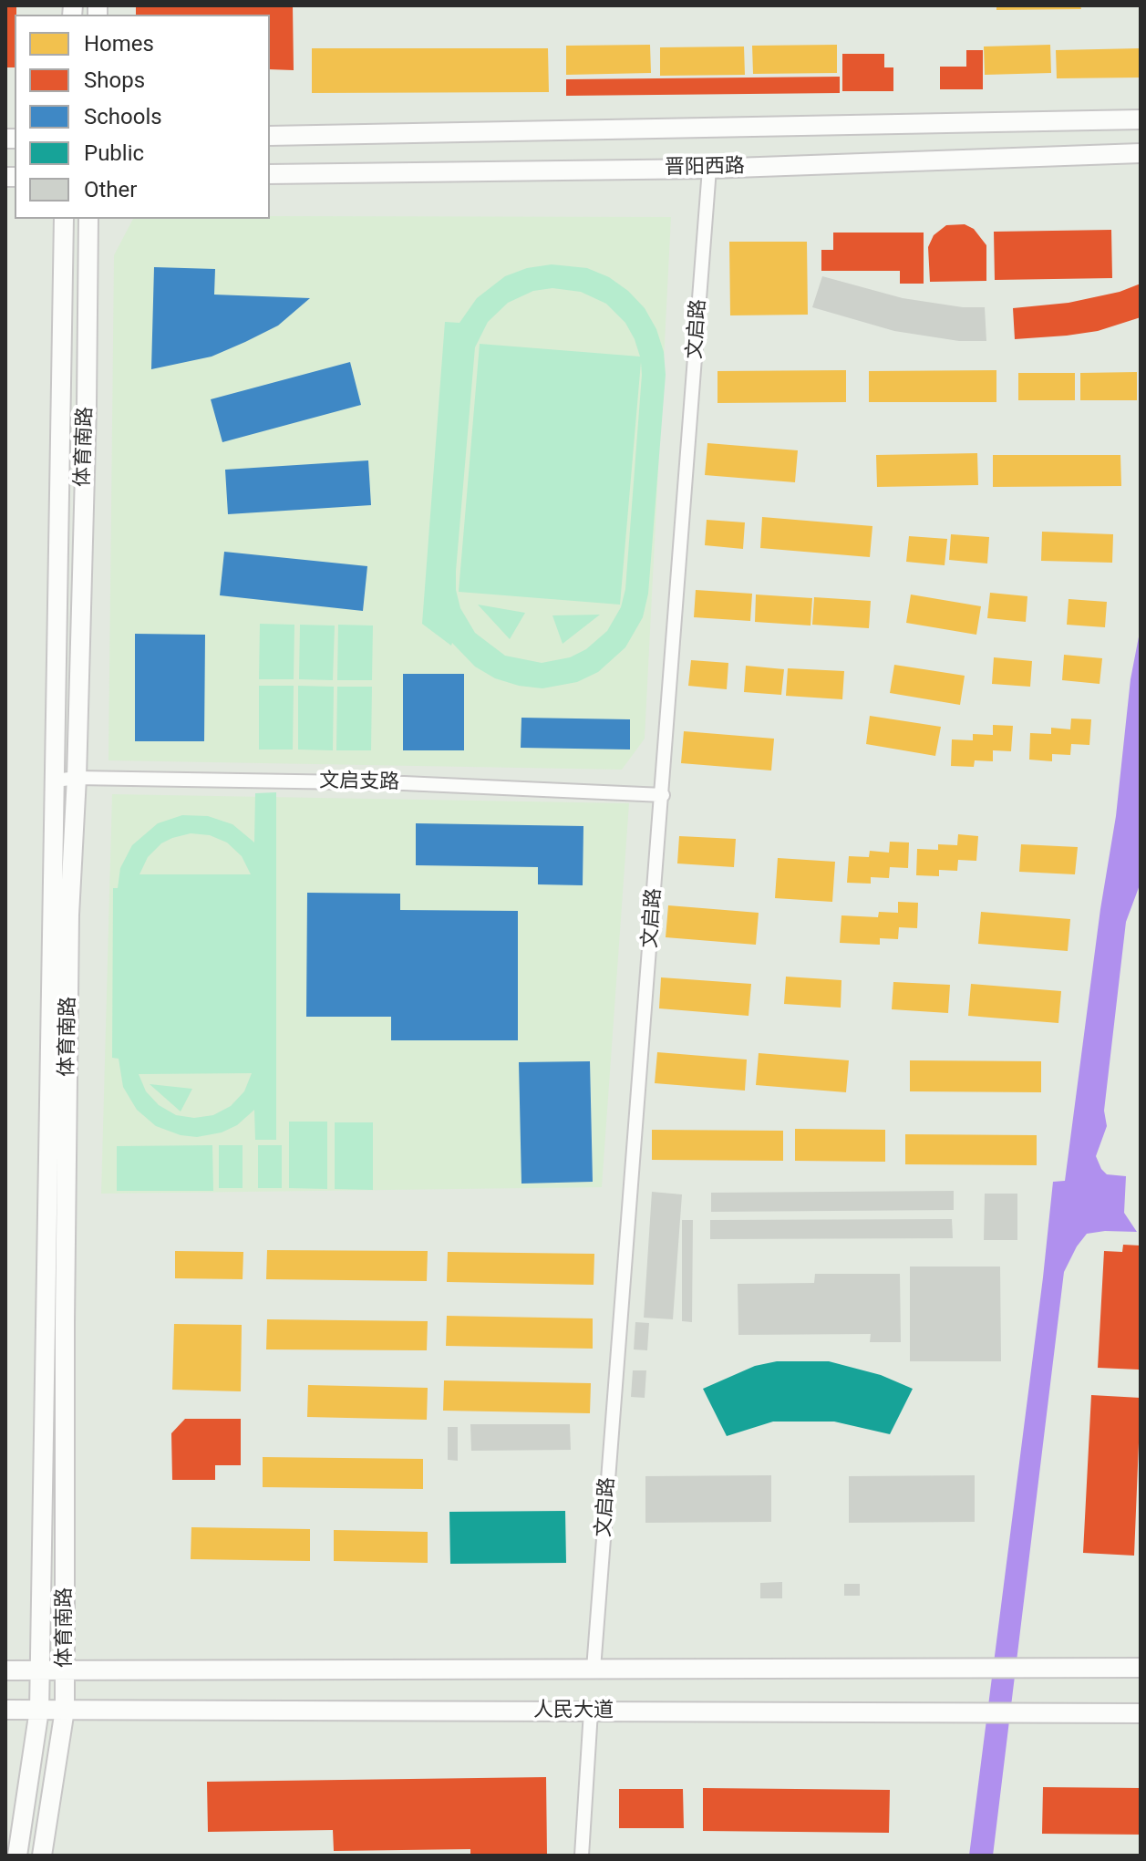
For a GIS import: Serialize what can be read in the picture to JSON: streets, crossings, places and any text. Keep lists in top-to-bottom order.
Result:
{
  "streets": {
    "main road": ["晋阳西路", "体育南路", "人民大道"],
    "street": ["文启路", "文启支路"]
  },
  "crossings": [
    ["晋阳西路", "文启路"],
    ["文启路", "文启支路"],
    ["文启路", "人民大道"],
    ["体育南路", "文启支路"],
    ["体育南路", "人民大道"]
  ],
  "legend": [
    "Homes",
    "Shops",
    "Schools",
    "Public",
    "Other"
  ]
}
